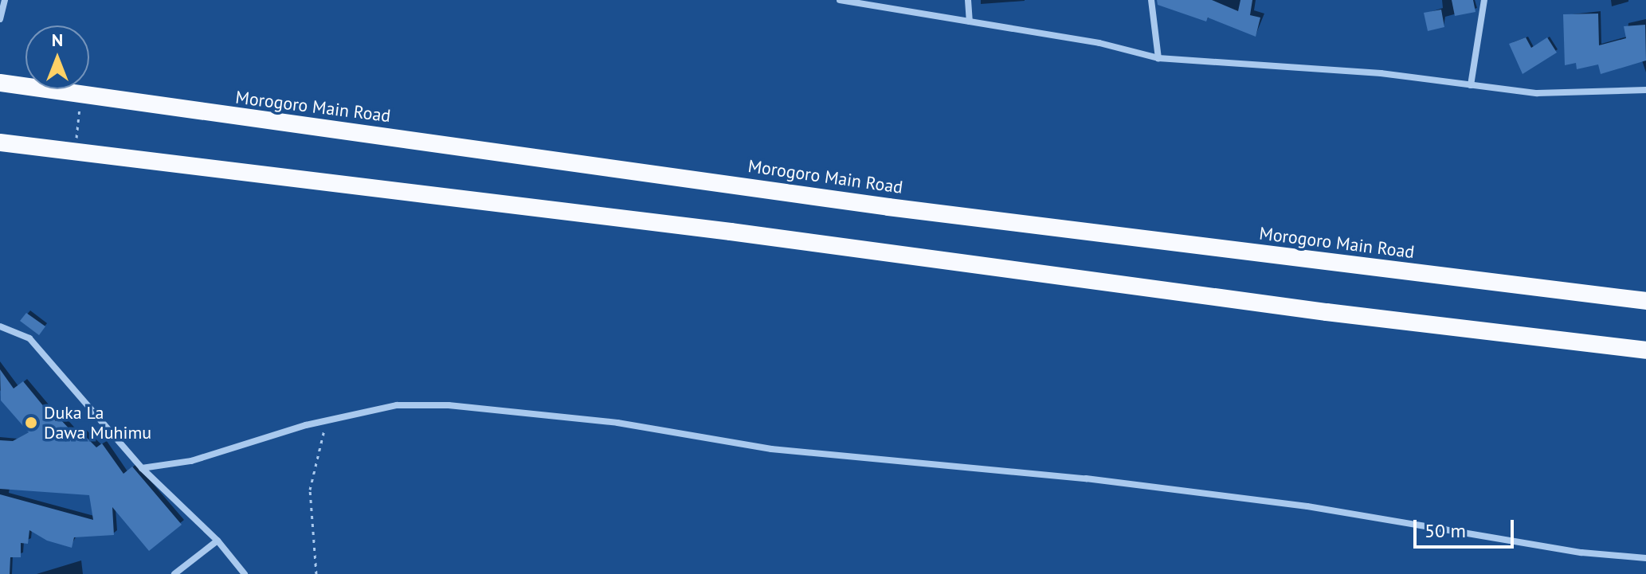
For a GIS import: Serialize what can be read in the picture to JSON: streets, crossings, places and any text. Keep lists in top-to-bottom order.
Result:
{
  "streets": {
    "highway": ["Morogoro Main Road"]
  },
  "places": ["Duka La Dawa Muhimu"],
  "scale_bar": "50 m",
  "north": "top"
}
